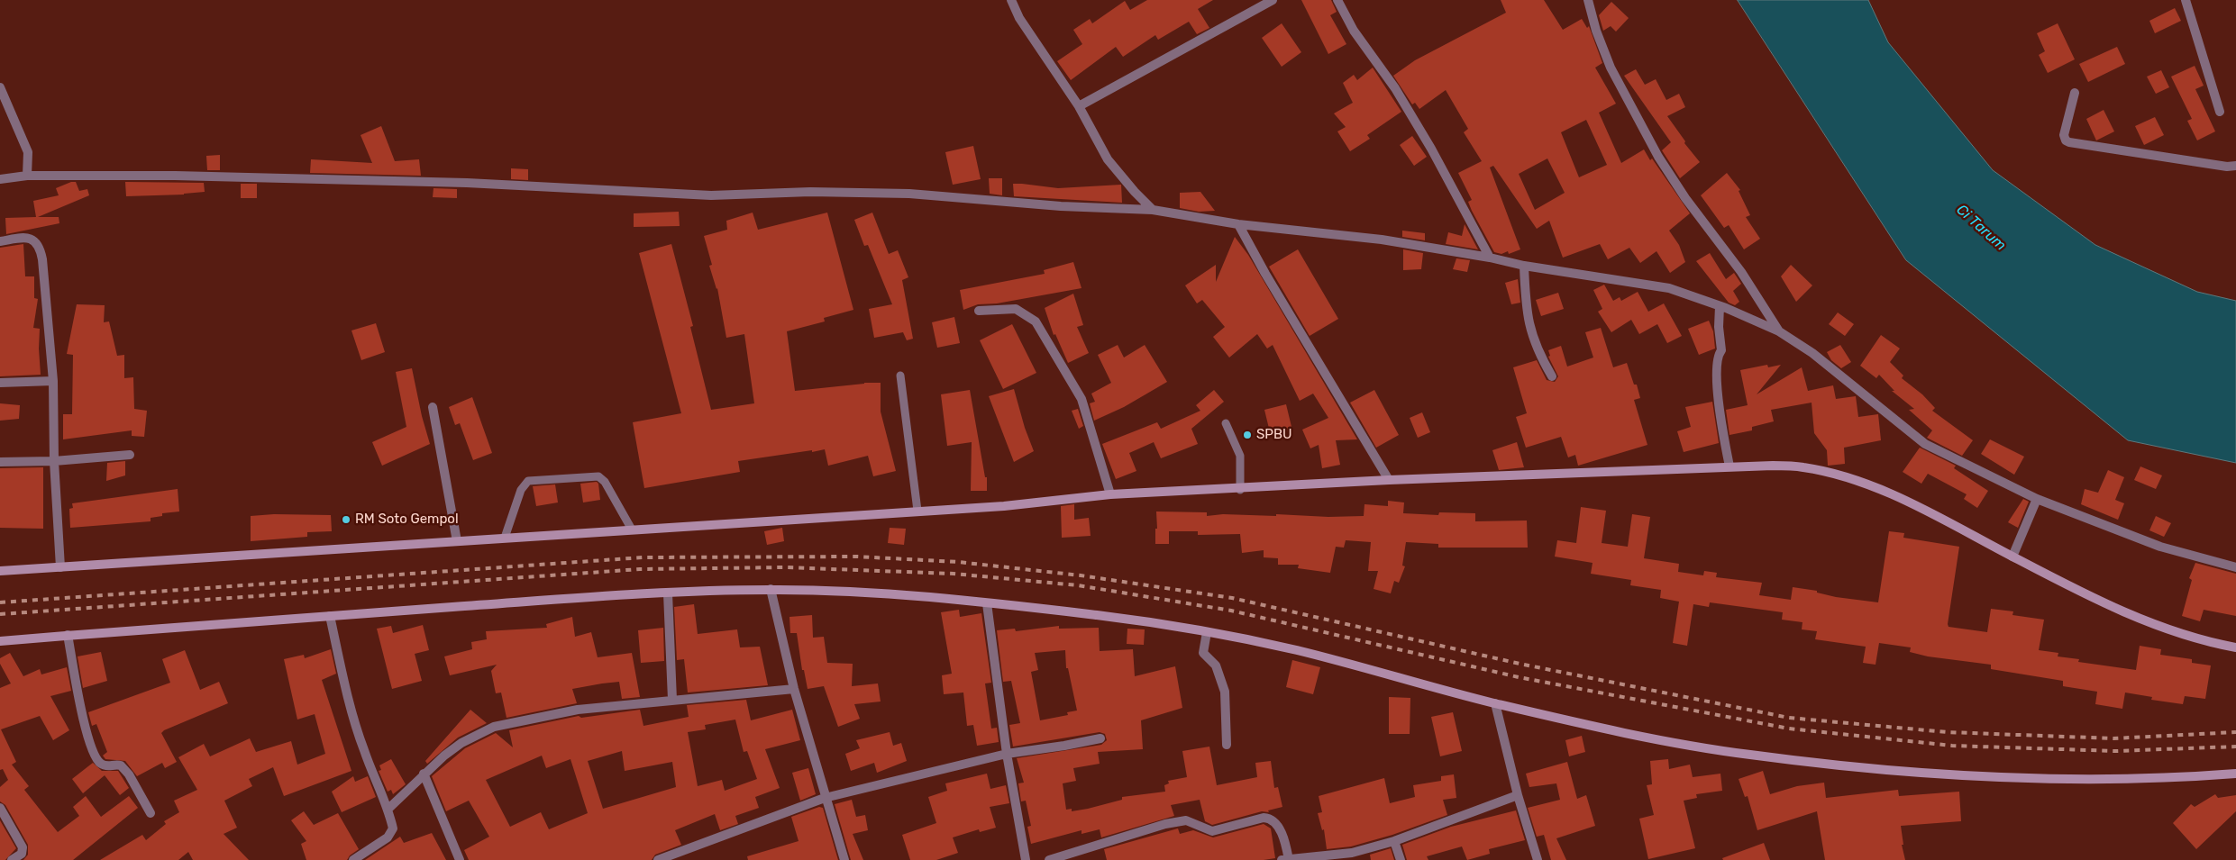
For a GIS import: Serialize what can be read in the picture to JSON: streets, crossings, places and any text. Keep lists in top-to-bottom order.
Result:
{
  "water": ["Ci Tarum"],
  "places": ["SPBU", "RM Soto Gempol"]
}
